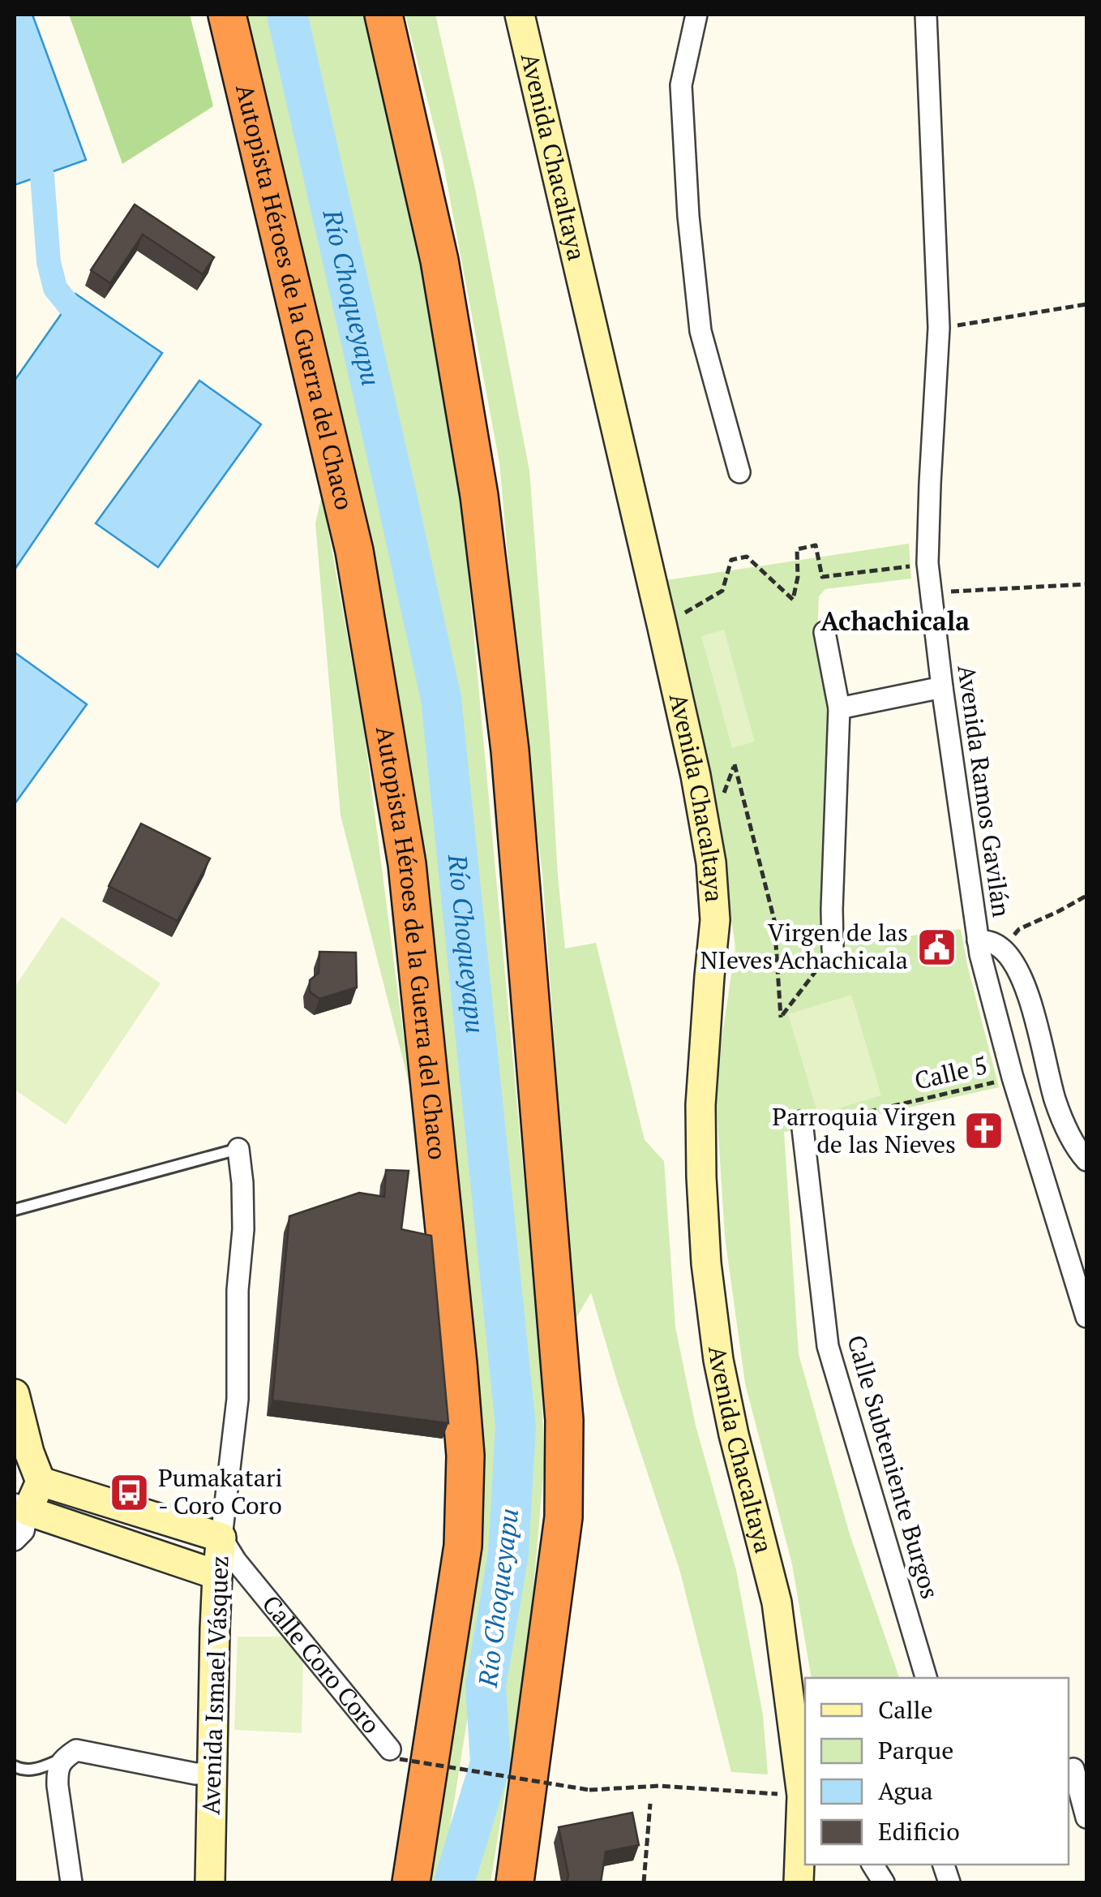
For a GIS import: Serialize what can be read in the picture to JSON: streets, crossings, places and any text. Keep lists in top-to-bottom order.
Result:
{
  "streets": {
    "highway": ["Autopista Héroes de la Guerra del Chaco"],
    "street": [
      "Avenida Chacaltaya",
      "Avenida Ramos Gavilán",
      "Calle Subteniente Burgos",
      "Calle Coro Coro",
      "Avenida Ismael Vásquez"
    ],
    "path": ["Calle 5"]
  },
  "crossings": [
    ["Avenida Ramos Gavilán", "Calle 5"],
    ["Calle 5", "Calle Subteniente Burgos"],
    ["Calle Coro Coro", "Avenida Ismael Vásquez"]
  ],
  "districts": ["Achachicala"],
  "water": ["Río Choqueyapu"],
  "places": {
    "public building": ["Virgen de las NIeves Achachicala"],
    "church": ["Parroquia Virgen de las Nieves"],
    "bus stop": ["Pumakatari - Coro Coro"]
  },
  "legend": [
    "Calle",
    "Parque",
    "Agua",
    "Edificio"
  ]
}
